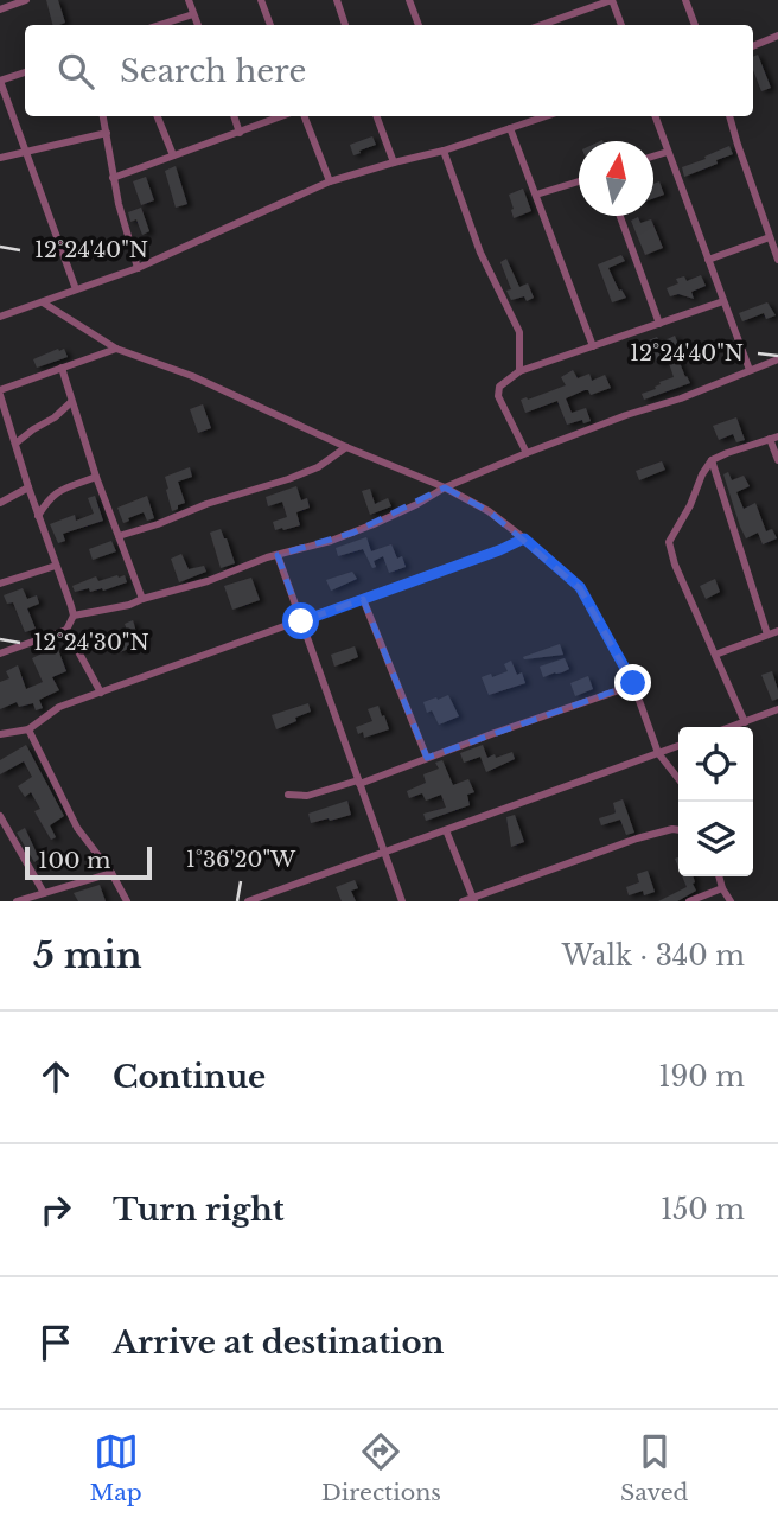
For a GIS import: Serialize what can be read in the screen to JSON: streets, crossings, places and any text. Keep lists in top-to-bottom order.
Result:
{
  "scale_bar": "100 m",
  "north": "top",
  "page": {
    "search": "Search here",
    "scale": "100 m",
    "heading": ["5 min", "Walk · 340 m"],
    "list": [
      ["Continue", "190 m"],
      ["Turn right", "150 m"],
      "Arrive at destination"
    ],
    "nav": ["Map", "Directions", "Saved"]
  },
  "coordinates": ["12°24'40\"N", "12°24'30\"N", "1°36'20\"W"]
}
